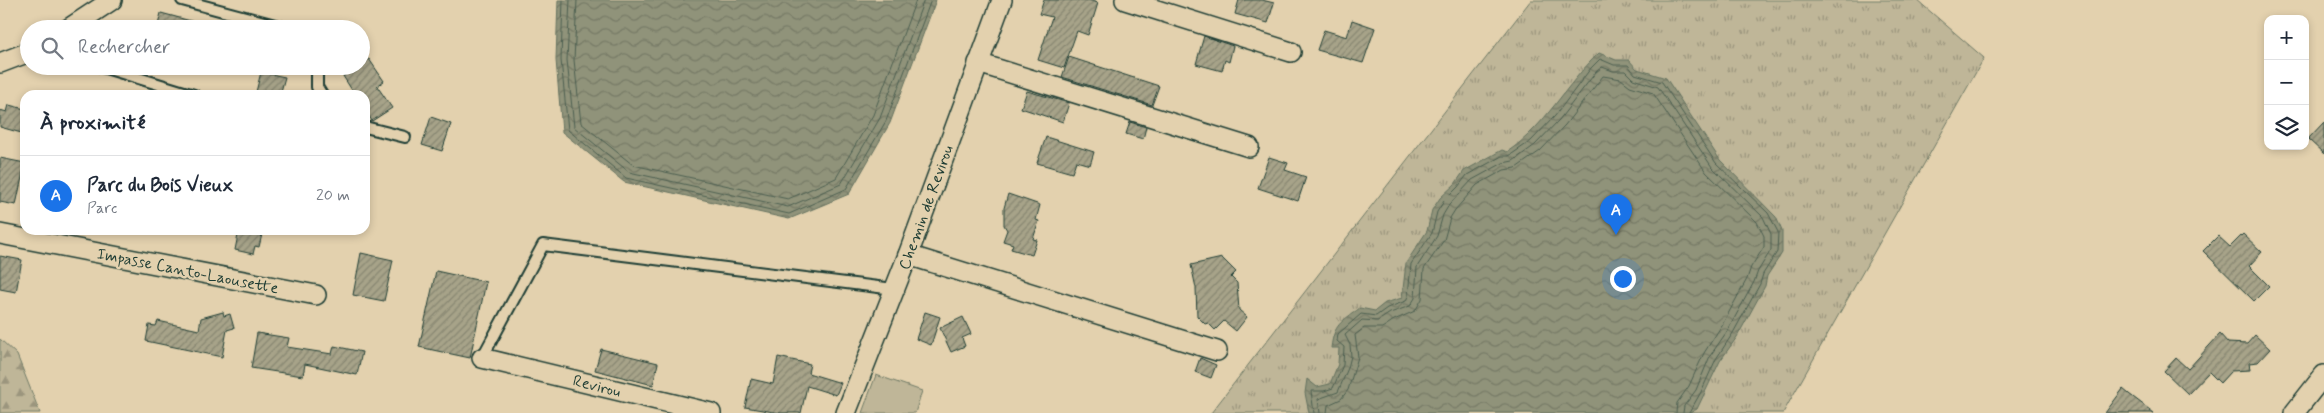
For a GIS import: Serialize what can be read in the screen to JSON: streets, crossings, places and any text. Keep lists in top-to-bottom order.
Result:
{
  "streets": {
    "street": ["Chemin de Revirou", "Impasse Canto-Laousette", "Revirou"]
  },
  "page": {
    "map_buttons": ["+", "−"],
    "search": "Rechercher",
    "heading": "À proximité",
    "list": [
      {
        "mark": "A",
        "name": "Parc du Bois Vieux",
        "note": "Parc",
        "value": "20 m"
      }
    ],
    "pins": "A"
  }
}
